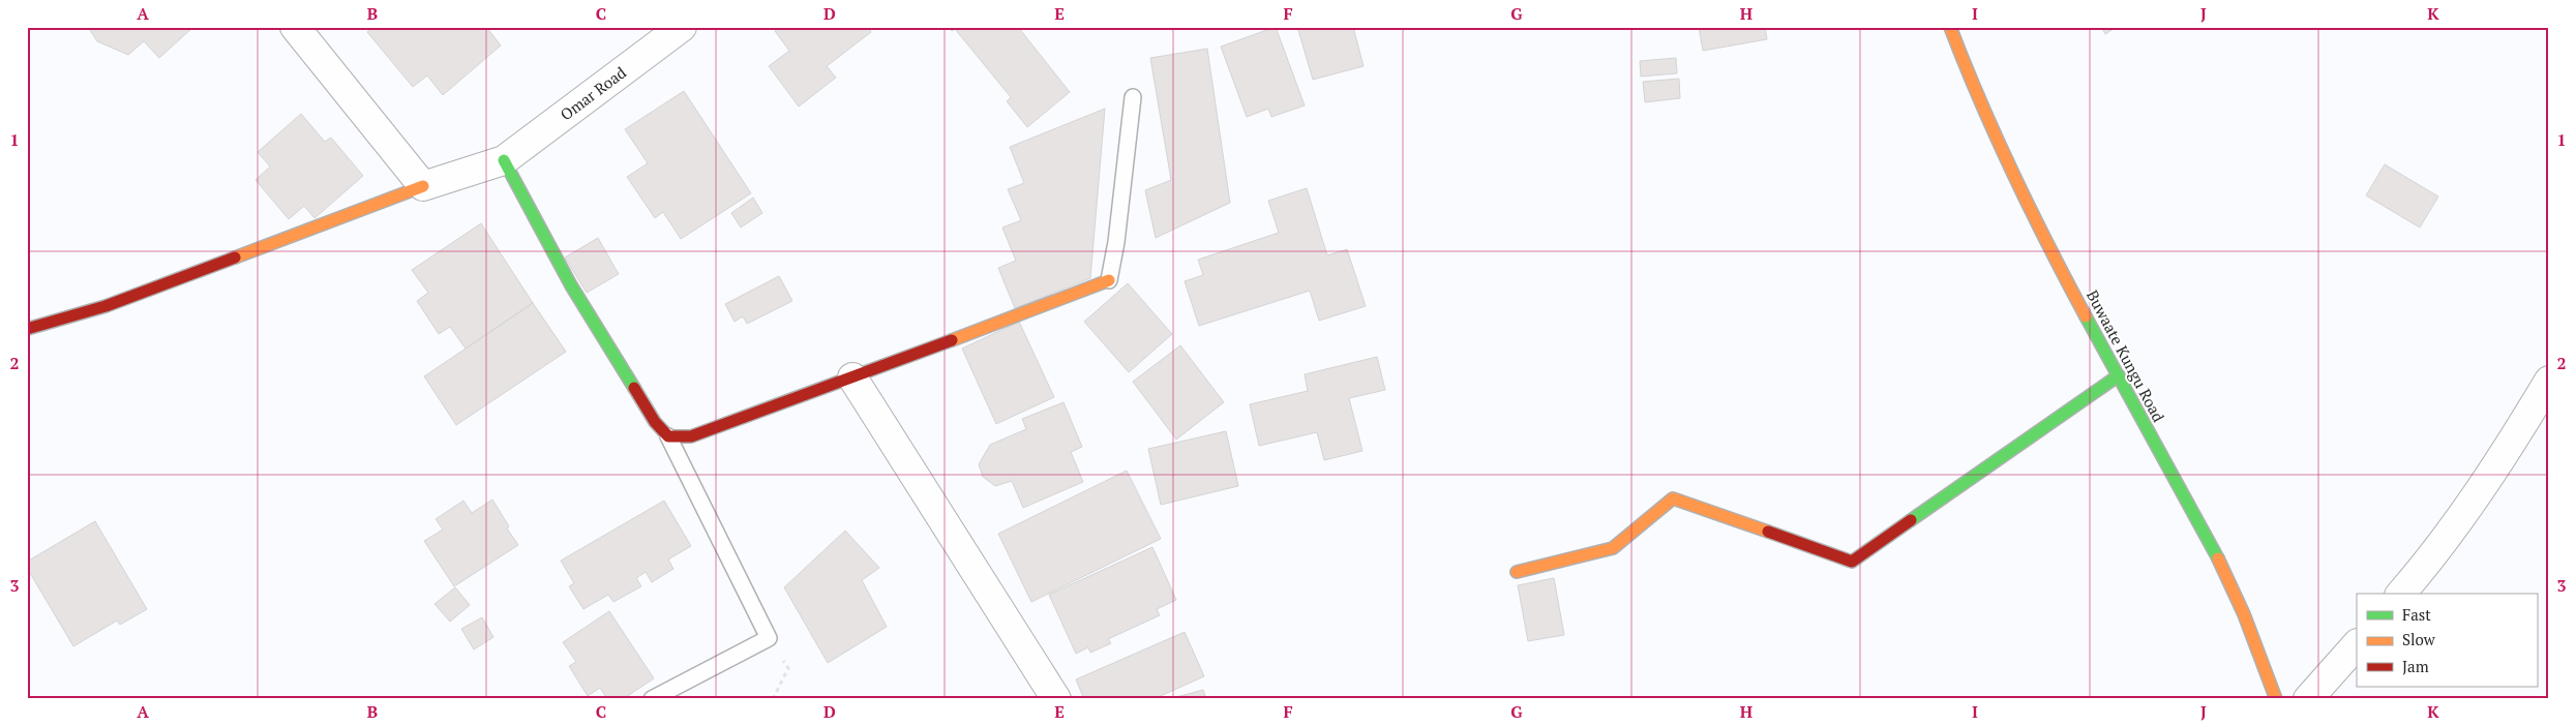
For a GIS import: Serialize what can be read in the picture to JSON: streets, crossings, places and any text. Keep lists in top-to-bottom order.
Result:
{
  "streets": {
    "street": ["Omar Road", "Buwaate Kungu Road"]
  },
  "legend": ["Fast", "Slow", "Jam"],
  "grid": {
    "columns": [
      "A",
      "B",
      "C",
      "D",
      "E",
      "F",
      "G",
      "H",
      "I",
      "J",
      "K"
    ],
    "rows": ["1", "2", "3"]
  }
}
